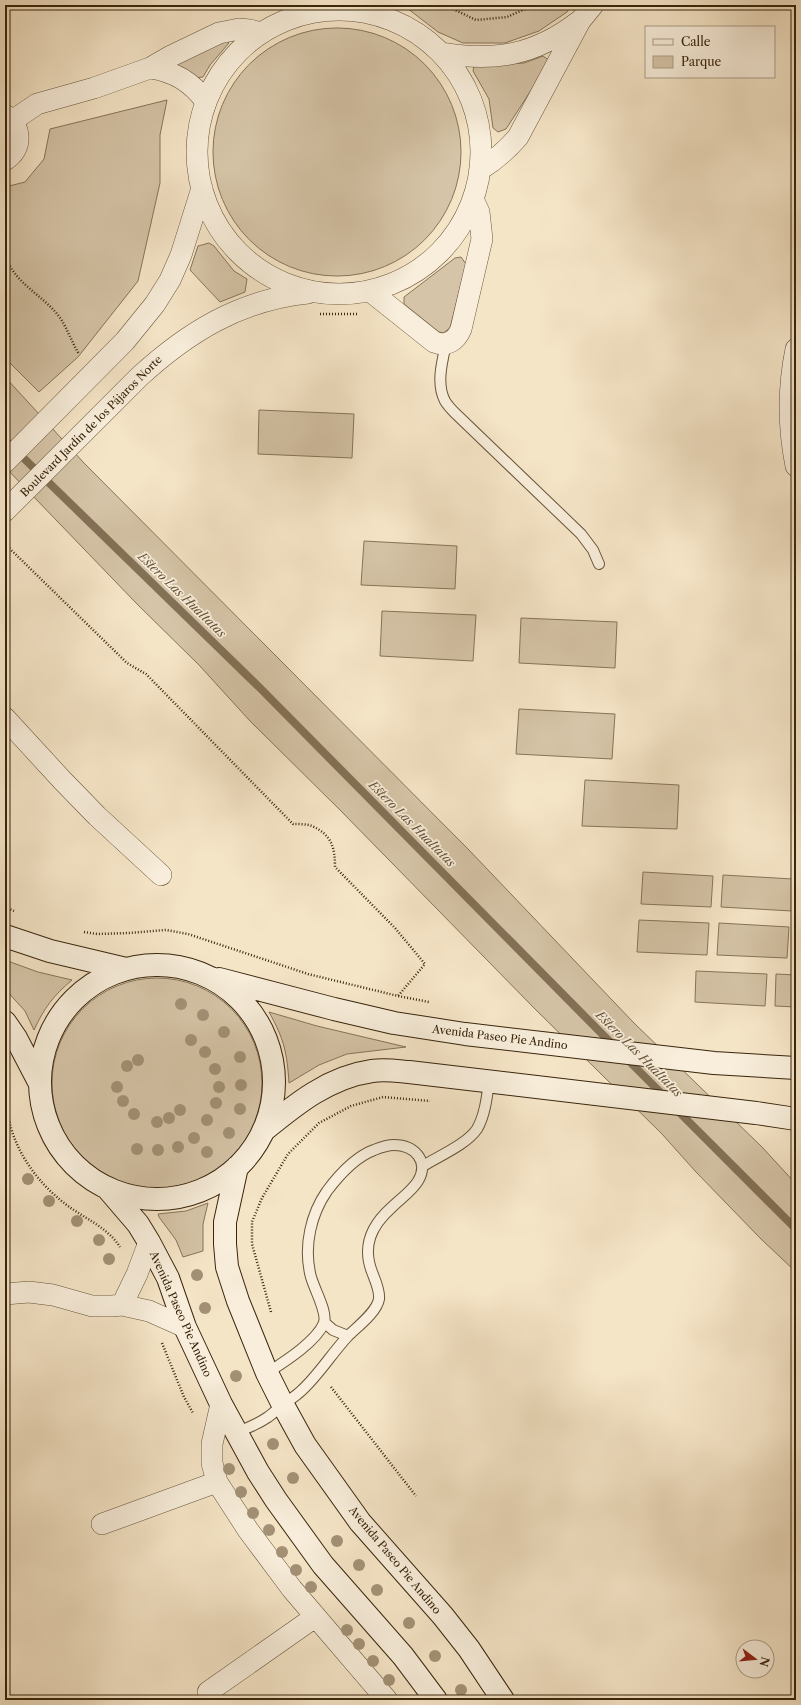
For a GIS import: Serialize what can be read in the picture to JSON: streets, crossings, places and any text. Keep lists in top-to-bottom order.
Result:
{
  "streets": {
    "main road": ["Avenida Paseo Pie Andino"],
    "street": ["Boulevard Jardín de los Pájaros Norte"]
  },
  "water": ["Estero Las Hualtatas"],
  "legend": ["Calle", "Parque"],
  "north": "right"
}
